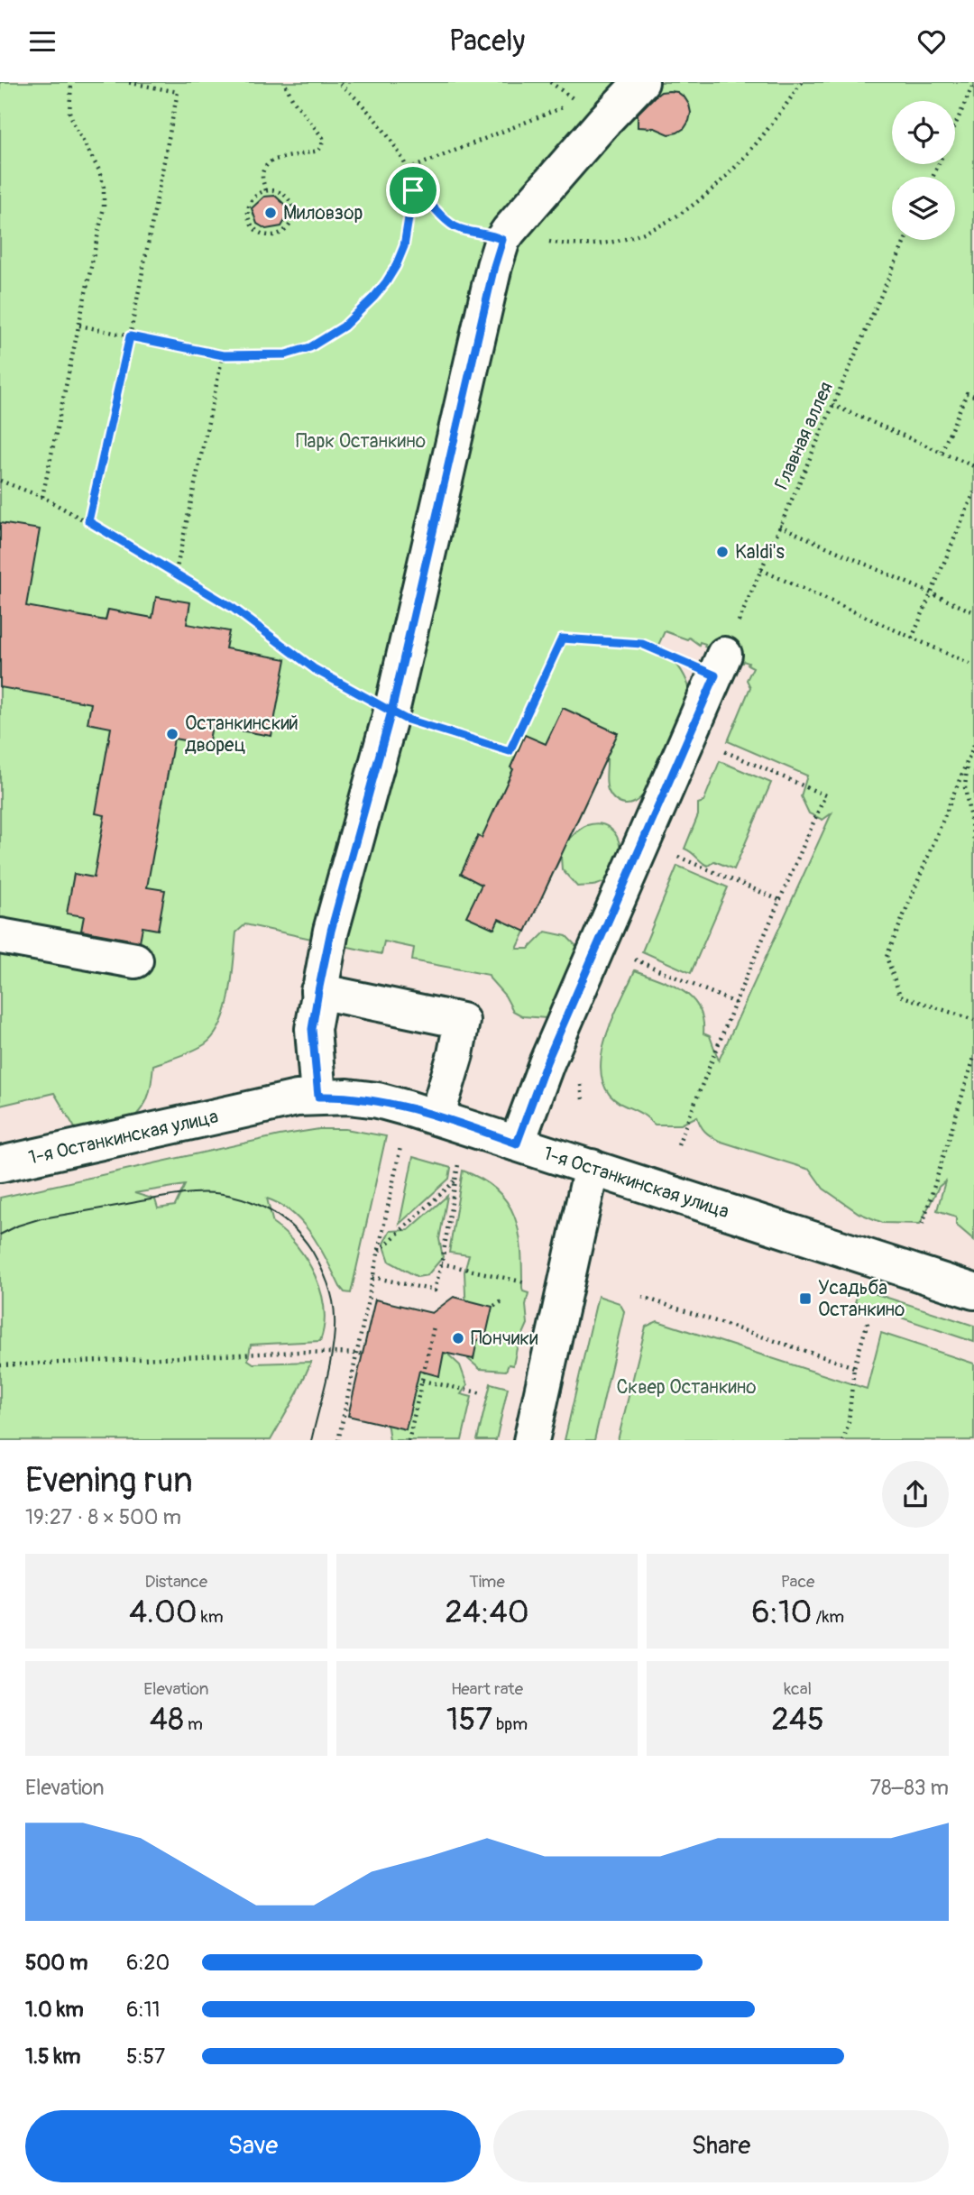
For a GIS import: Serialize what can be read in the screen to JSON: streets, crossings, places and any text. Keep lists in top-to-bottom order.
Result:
{
  "streets": {
    "street": ["1-я Останкинская улица"],
    "path": ["Главная аллея"]
  },
  "parks": ["Парк Останкино", "Сквер Останкино"],
  "places": {
    "other": [
      "Миловзор",
      "Kaldi's",
      "Останкинский дворец",
      "Пончики"
    ],
    "transit": ["Усадьба Останкино"]
  },
  "page": {
    "header": "Pacely",
    "heading": ["Evening run", "19:27 · 8 × 500 m"],
    "stats": [
      ["Distance", "4.00 km"],
      ["Time", "24:40"],
      ["Pace", "6:10 /km"],
      ["Elevation", "48 m"],
      ["Heart rate", "157 bpm"],
      ["kcal", "245"]
    ],
    "chart": ["Elevation", "78–83 m"],
    "list": [
      {
        "name": "500 m",
        "note": "6:20"
      },
      {
        "name": "1.0 km",
        "note": "6:11"
      },
      {
        "name": "1.5 km",
        "note": "5:57"
      }
    ],
    "buttons": ["Save", "Share"]
  }
}
